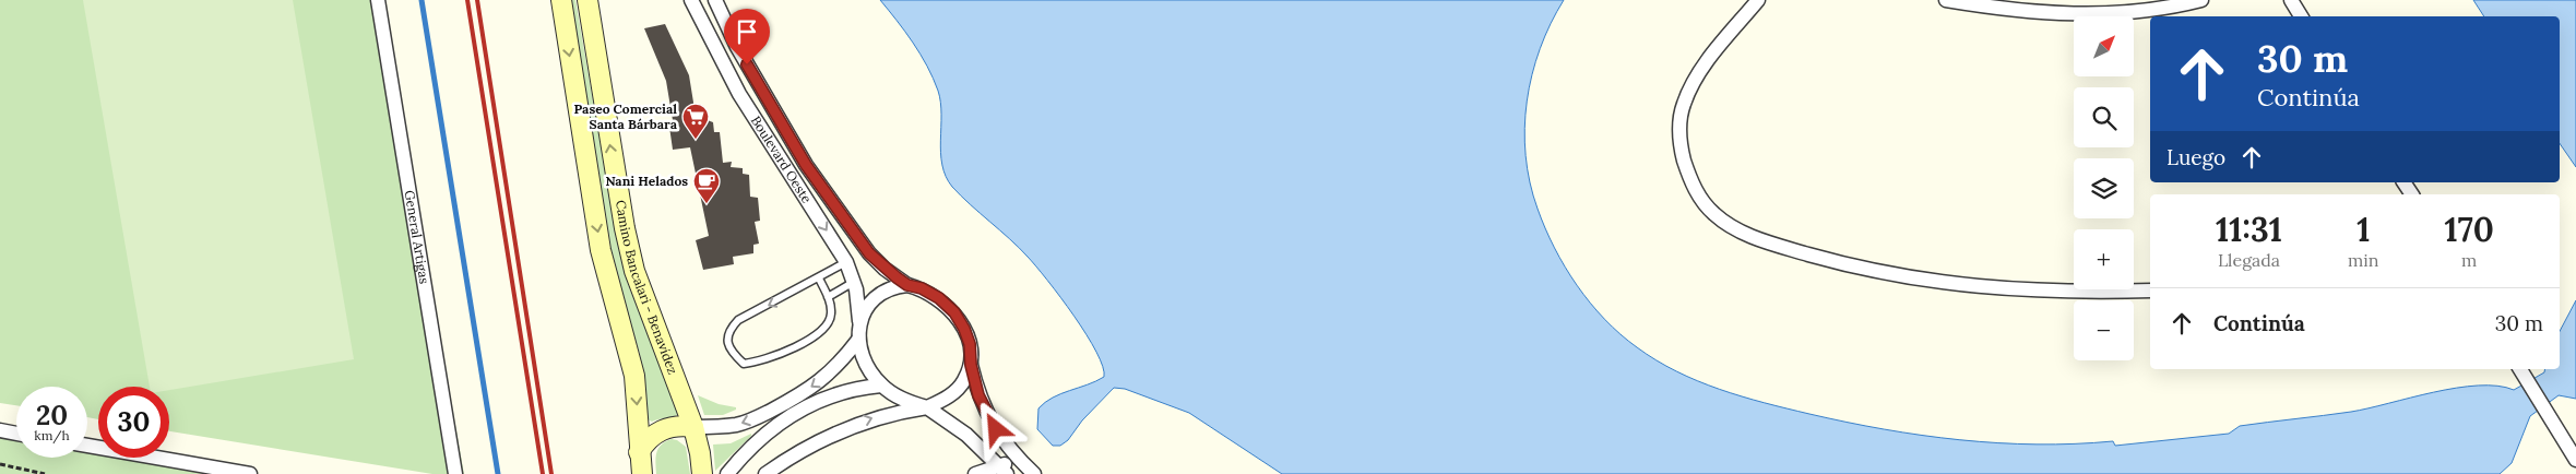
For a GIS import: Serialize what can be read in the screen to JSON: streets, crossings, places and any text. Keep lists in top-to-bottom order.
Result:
{
  "streets": {
    "main road": ["Camino Bancalari - Benavídez"],
    "street": ["Boulevard Oeste", "General Artigas"]
  },
  "places": {
    "supermarket": ["Paseo Comercial Santa Bárbara"],
    "cafe": ["Nani Helados"]
  },
  "north": "top right",
  "page": {
    "map_buttons": ["+", "−"],
    "turn": ["30 m", "Continúa"],
    "then": "Luego",
    "eta": [
      "11:31",
      "Llegada",
      "1",
      "min",
      "170",
      "m"
    ],
    "list": [
      {
        "name": "Continúa",
        "value": "30 m"
      }
    ],
    "speed": "20 km/h",
    "limit": "30"
  }
}
